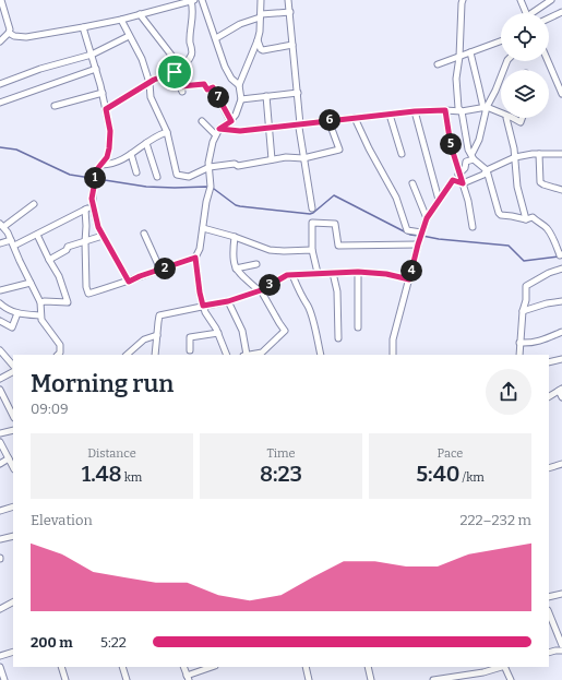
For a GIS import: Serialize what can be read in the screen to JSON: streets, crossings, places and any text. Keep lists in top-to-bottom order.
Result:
{
  "page": {
    "pins": [
      "7",
      "6",
      "5",
      "1",
      "2",
      "4",
      "3"
    ],
    "heading": ["Morning run", "09:09"],
    "stats": [
      ["Distance", "1.48 km"],
      ["Time", "8:23"],
      ["Pace", "5:40 /km"]
    ],
    "chart": ["Elevation", "222–232 m"],
    "list": [
      {
        "name": "200 m",
        "note": "5:22"
      }
    ]
  }
}
